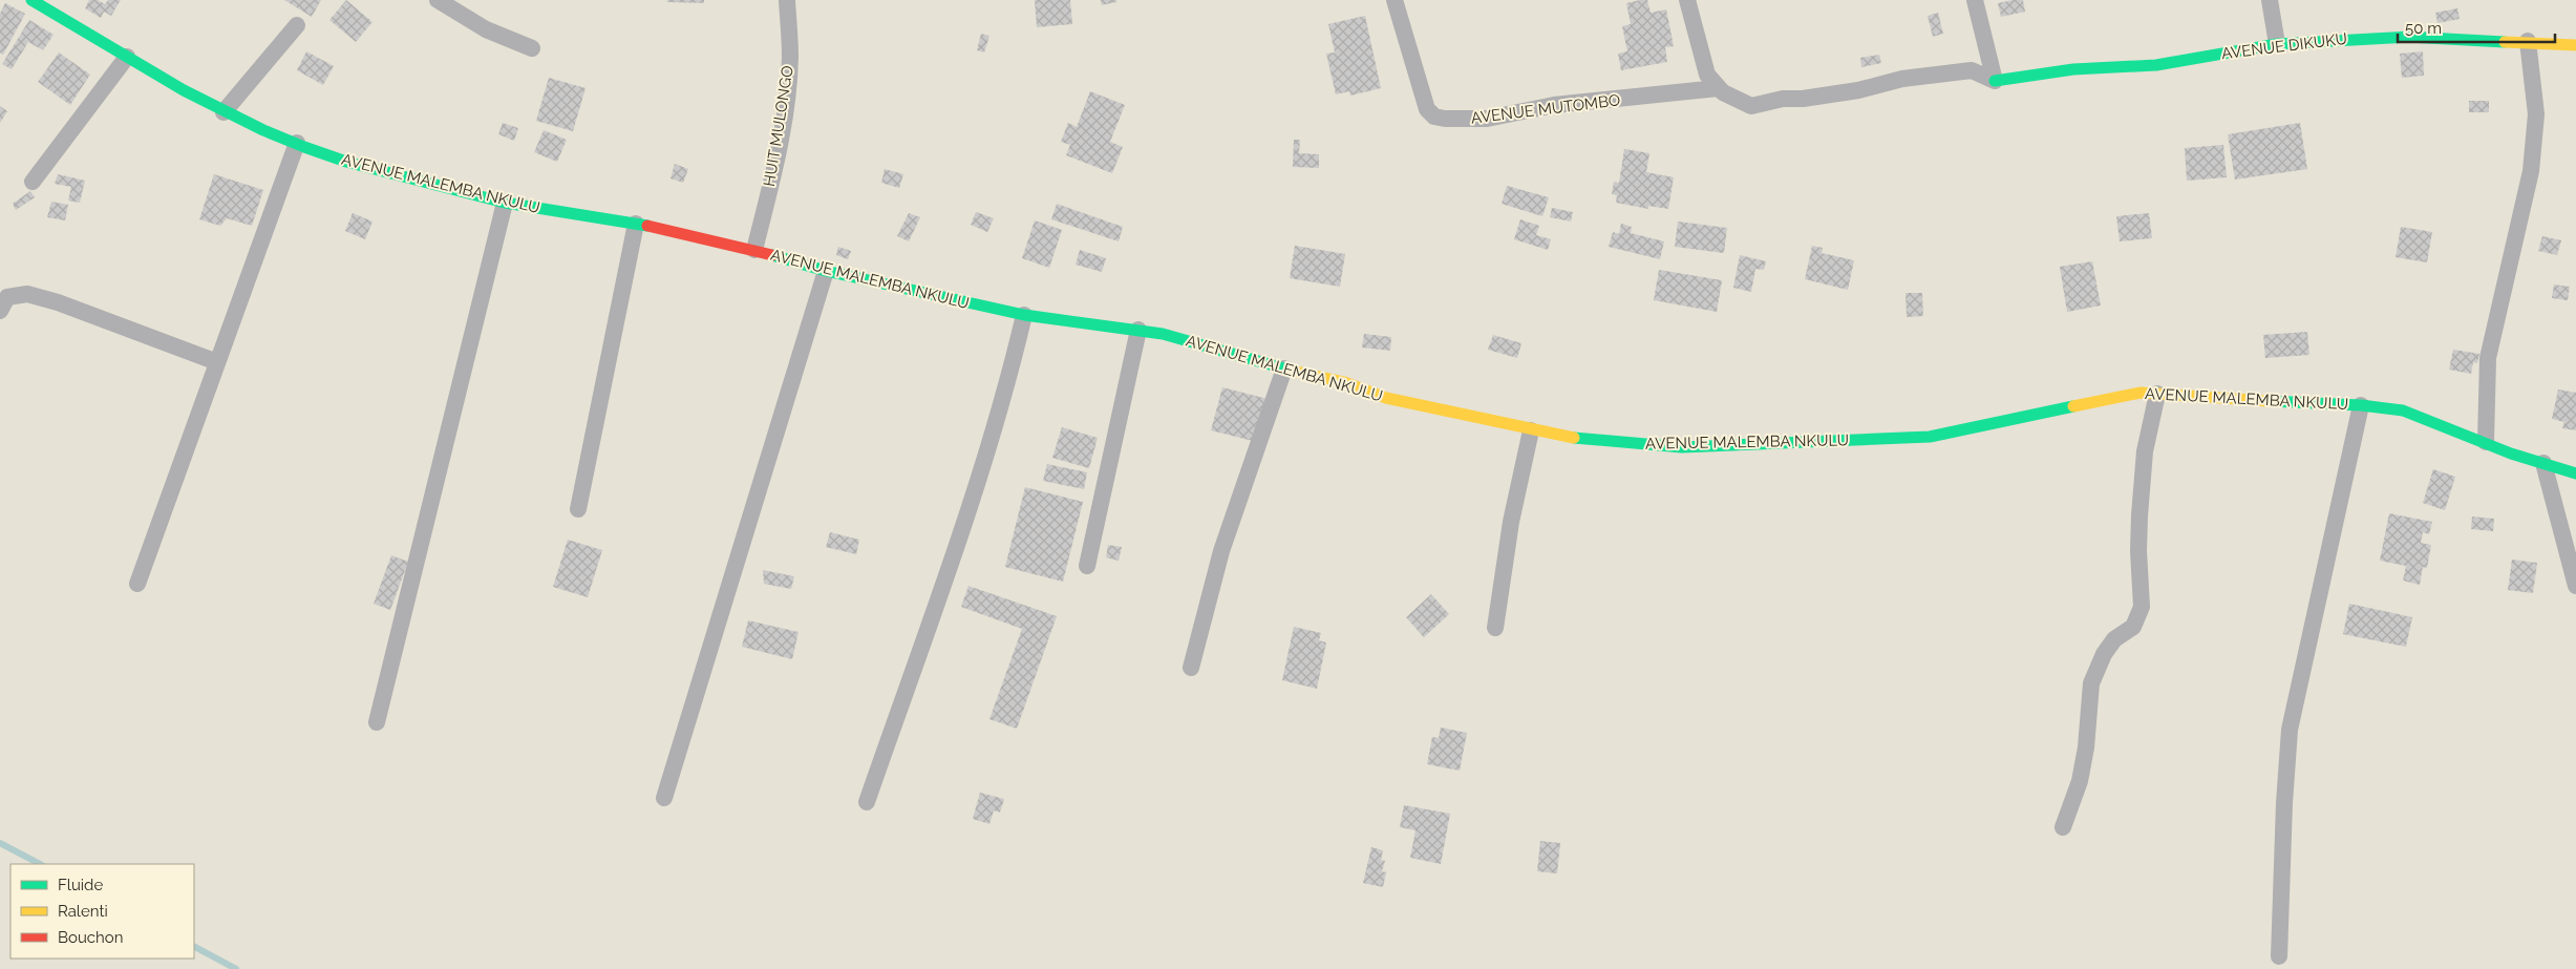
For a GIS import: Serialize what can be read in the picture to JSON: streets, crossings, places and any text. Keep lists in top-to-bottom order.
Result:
{
  "streets": {
    "street": [
      "AVENUE DIKUKU",
      "AVENUE MUTOMBO",
      "HUIT MULONGO",
      "AVENUE MALEMBA NKULU"
    ]
  },
  "crossings": [
    ["HUIT MULONGO", "AVENUE MALEMBA NKULU"]
  ],
  "legend": ["Fluide", "Ralenti", "Bouchon"],
  "scale_bar": "50 m"
}
